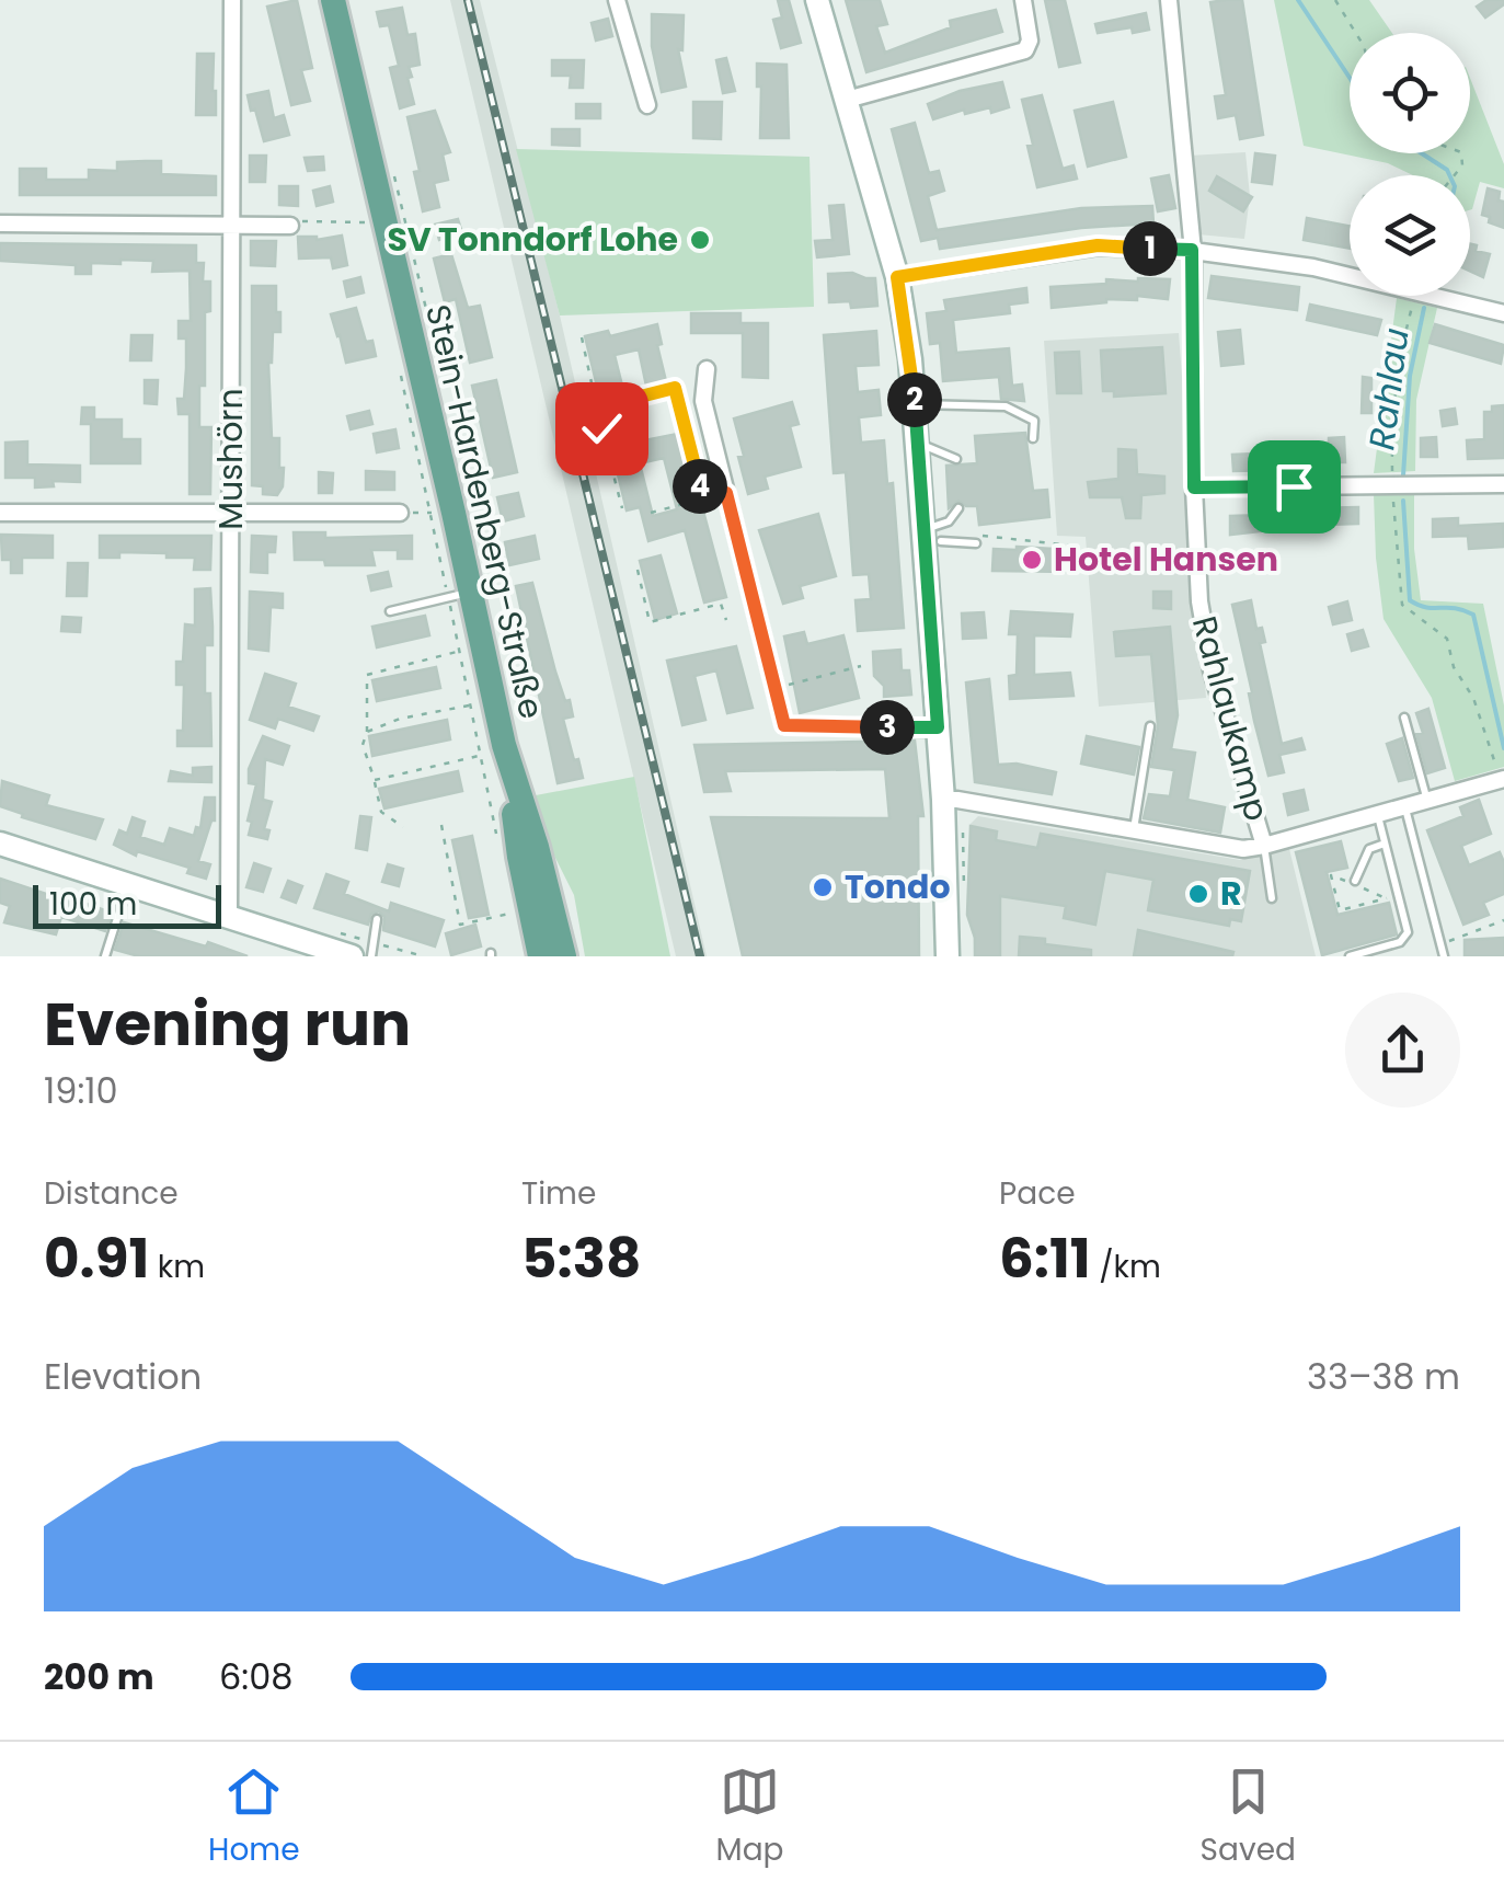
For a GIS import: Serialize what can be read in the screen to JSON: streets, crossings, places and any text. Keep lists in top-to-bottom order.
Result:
{
  "streets": {
    "main road": ["Stein-Hardenberg-Straße"],
    "street": ["Mushörn", "Rahlaukamp"]
  },
  "water": ["Rahlau"],
  "places": [
    "SV Tonndorf Lohe",
    "Hotel Hansen",
    "Tondo",
    "R"
  ],
  "scale_bar": "100 m",
  "page": {
    "pins": [
      "1",
      "2",
      "4",
      "3"
    ],
    "scale": "100 m",
    "heading": ["Evening run", "19:10"],
    "stats": [
      ["Distance", "0.91 km"],
      ["Time", "5:38"],
      ["Pace", "6:11 /km"]
    ],
    "chart": ["Elevation", "33–38 m"],
    "list": [
      {
        "name": "200 m",
        "note": "6:08"
      }
    ],
    "tabs": ["Home", "Map", "Saved"]
  }
}
